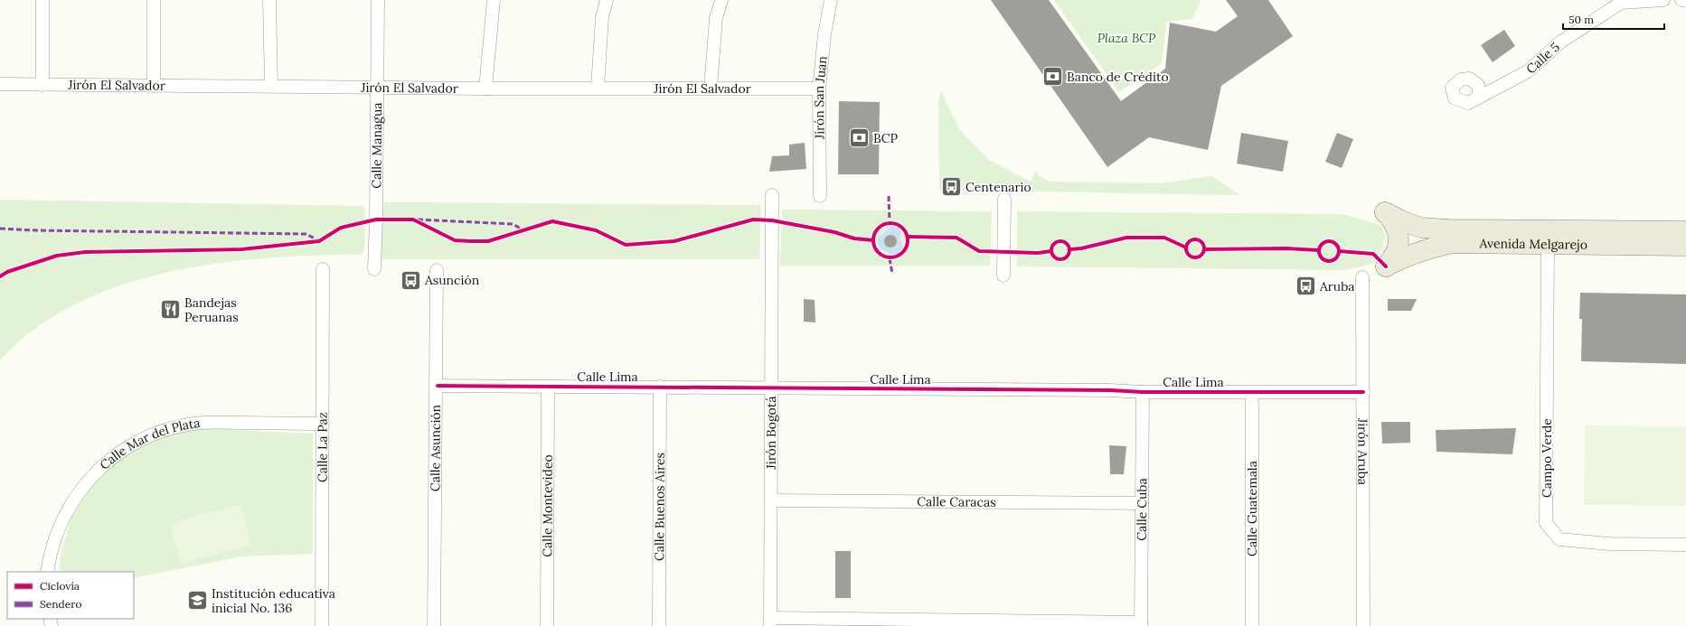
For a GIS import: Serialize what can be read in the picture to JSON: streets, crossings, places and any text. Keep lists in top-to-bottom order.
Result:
{
  "streets": {
    "main road": ["Avenida Melgarejo"],
    "street": [
      "Calle 5",
      "Jirón El Salvador",
      "Jirón San Juan",
      "Calle Managua",
      "Calle Lima",
      "Jirón Bogotá",
      "Calle Mar del Plata",
      "Calle La Paz",
      "Calle Asunción",
      "Jirón Aruba",
      "Campo Verde",
      "Calle Caracas",
      "Calle Montevideo",
      "Calle Buenos Aires",
      "Calle Guatemala",
      "Calle Cuba"
    ]
  },
  "crossings": [
    ["Jirón El Salvador", "Jirón San Juan"],
    ["Jirón El Salvador", "Calle Managua"],
    ["Avenida Melgarejo", "Campo Verde"],
    ["Calle Lima", "Jirón Bogotá"],
    ["Calle Lima", "Calle Asunción"],
    ["Calle Lima", "Jirón Aruba"],
    ["Calle Lima", "Calle Montevideo"],
    ["Calle Lima", "Calle Buenos Aires"],
    ["Calle Lima", "Calle Guatemala"],
    ["Calle Lima", "Calle Cuba"],
    ["Jirón Bogotá", "Calle Caracas"],
    ["Calle Mar del Plata", "Calle La Paz"],
    ["Calle Caracas", "Calle Cuba"]
  ],
  "parks": ["Plaza BCP"],
  "places": {
    "bank": ["Banco de Crédito", "BCP"],
    "bus stop": ["Centenario", "Asunción", "Aruba"],
    "restaurant": ["Bandejas Peruanas"],
    "school or university": ["Institución educativa inicial No. 136"]
  },
  "legend": ["Ciclovía", "Sendero"],
  "scale_bar": "50 m"
}
